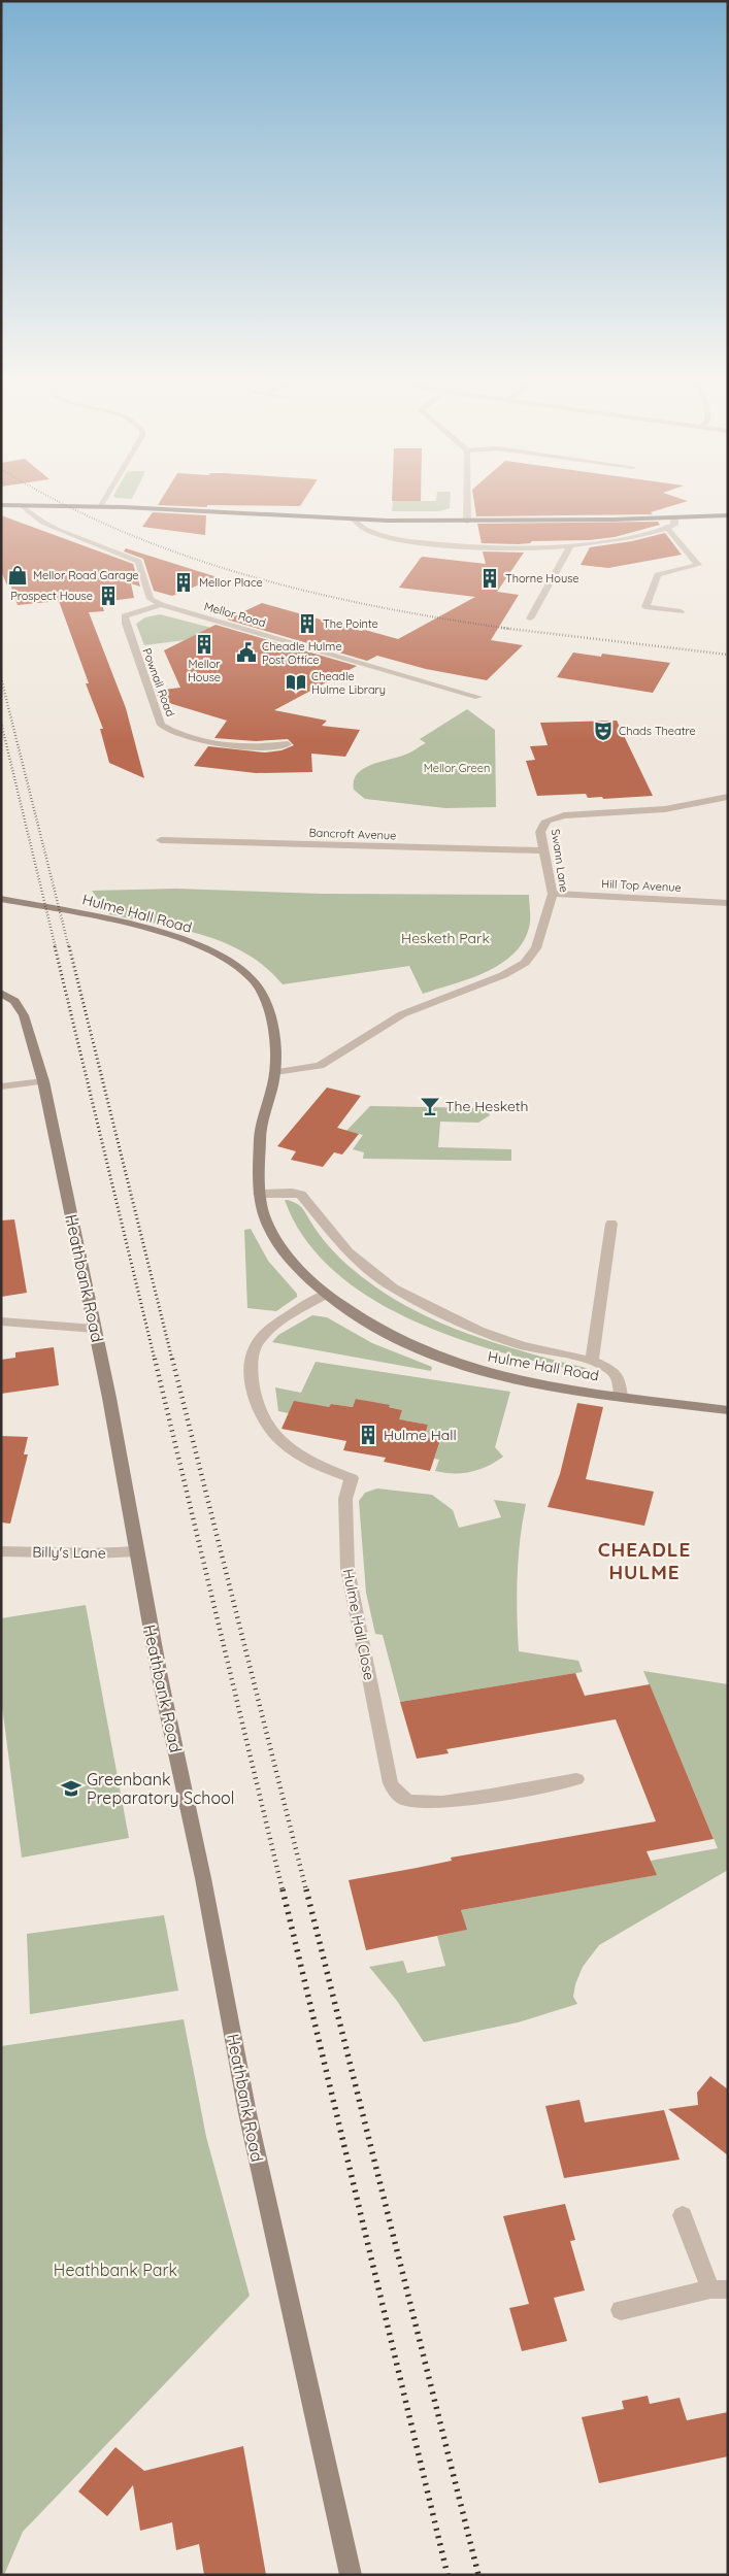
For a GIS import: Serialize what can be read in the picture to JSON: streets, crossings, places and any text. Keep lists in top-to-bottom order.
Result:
{
  "streets": {
    "street": [
      "Mellor Road",
      "Pownall Road",
      "Bancroft Avenue",
      "Swann Lane",
      "Hill Top Avenue",
      "Hulme Hall Road",
      "Heathbank Road",
      "Billy's Lane",
      "Hulme Hall Close"
    ]
  },
  "crossings": [
    ["Mellor Road", "Pownall Road"],
    ["Bancroft Avenue", "Swann Lane"],
    ["Swann Lane", "Hill Top Avenue"],
    ["Swann Lane", "Hulme Hall Road"],
    ["Hulme Hall Road", "Hulme Hall Close"],
    ["Heathbank Road", "Billy's Lane"]
  ],
  "districts": ["CHEADLE HULME"],
  "parks": ["Mellor Green", "Hesketh Park", "Heathbank Park"],
  "places": {
    "shop": ["Mellor Road Garage"],
    "building": [
      "Thorne House",
      "Mellor Place",
      "Prospect House",
      "The Pointe",
      "Mellor House",
      "Hulme Hall"
    ],
    "public building": ["Cheadle Hulme Post Office"],
    "library": ["Cheadle Hulme Library"],
    "theatre": ["Chads Theatre"],
    "bar": ["The Hesketh"],
    "school or university": ["Greenbank Preparatory School"]
  }
}
